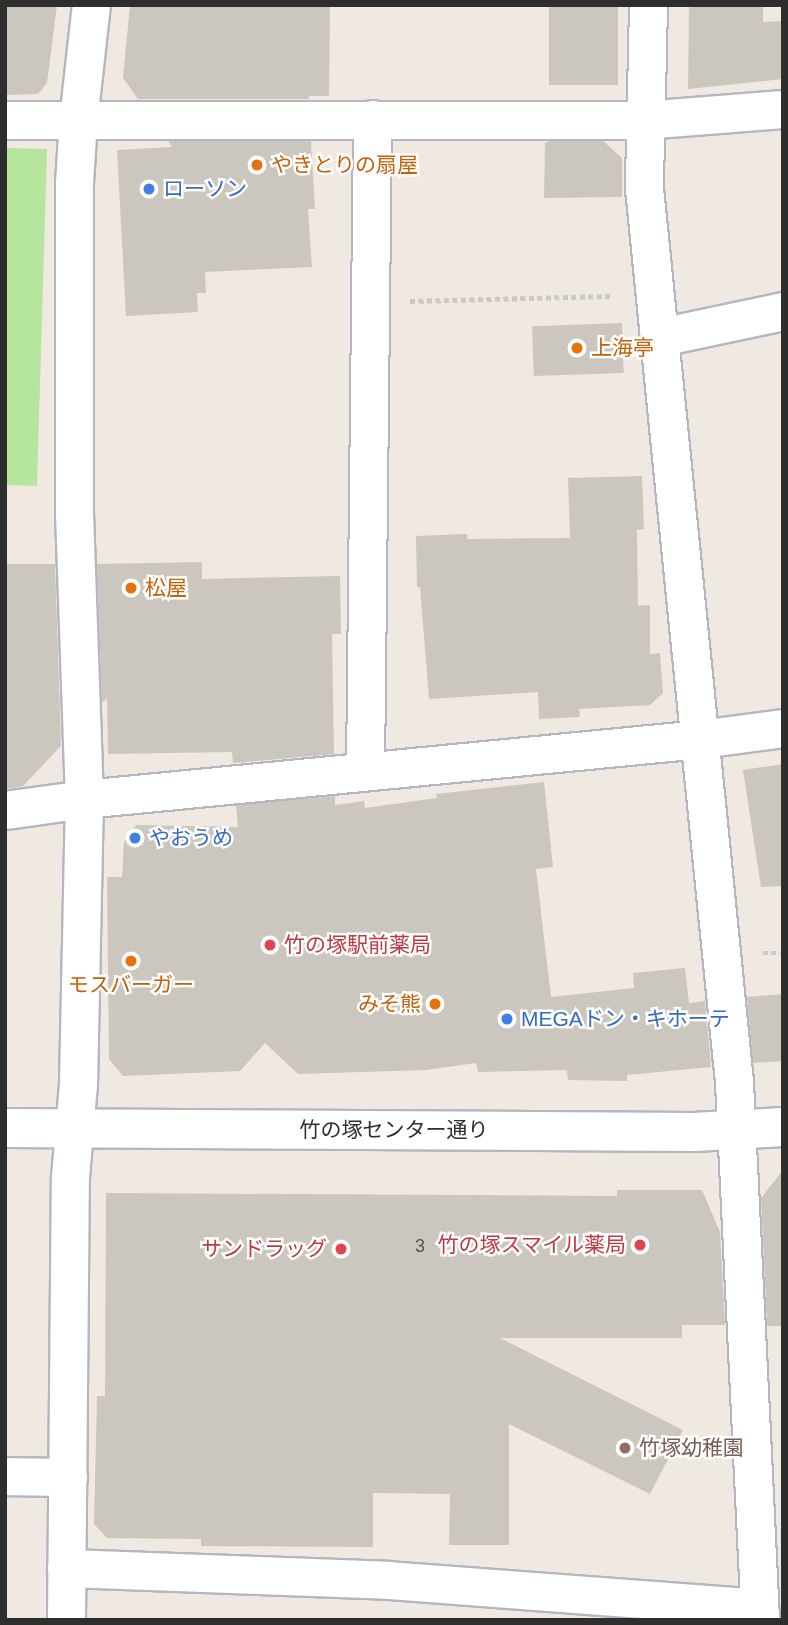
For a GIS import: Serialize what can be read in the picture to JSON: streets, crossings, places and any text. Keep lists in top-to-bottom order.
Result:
{
  "streets": {
    "street": ["竹の塚センター通り"]
  },
  "places": [
    "やきとりの扇屋",
    "ローソン",
    "上海亭",
    "松屋",
    "やおうめ",
    "竹の塚駅前薬局",
    "モスバーガー",
    "みそ熊",
    "MEGAドン・キホーテ",
    "竹の塚スマイル薬局",
    "サンドラッグ",
    "竹塚幼稚園"
  ],
  "house_numbers": ["3"]
}
